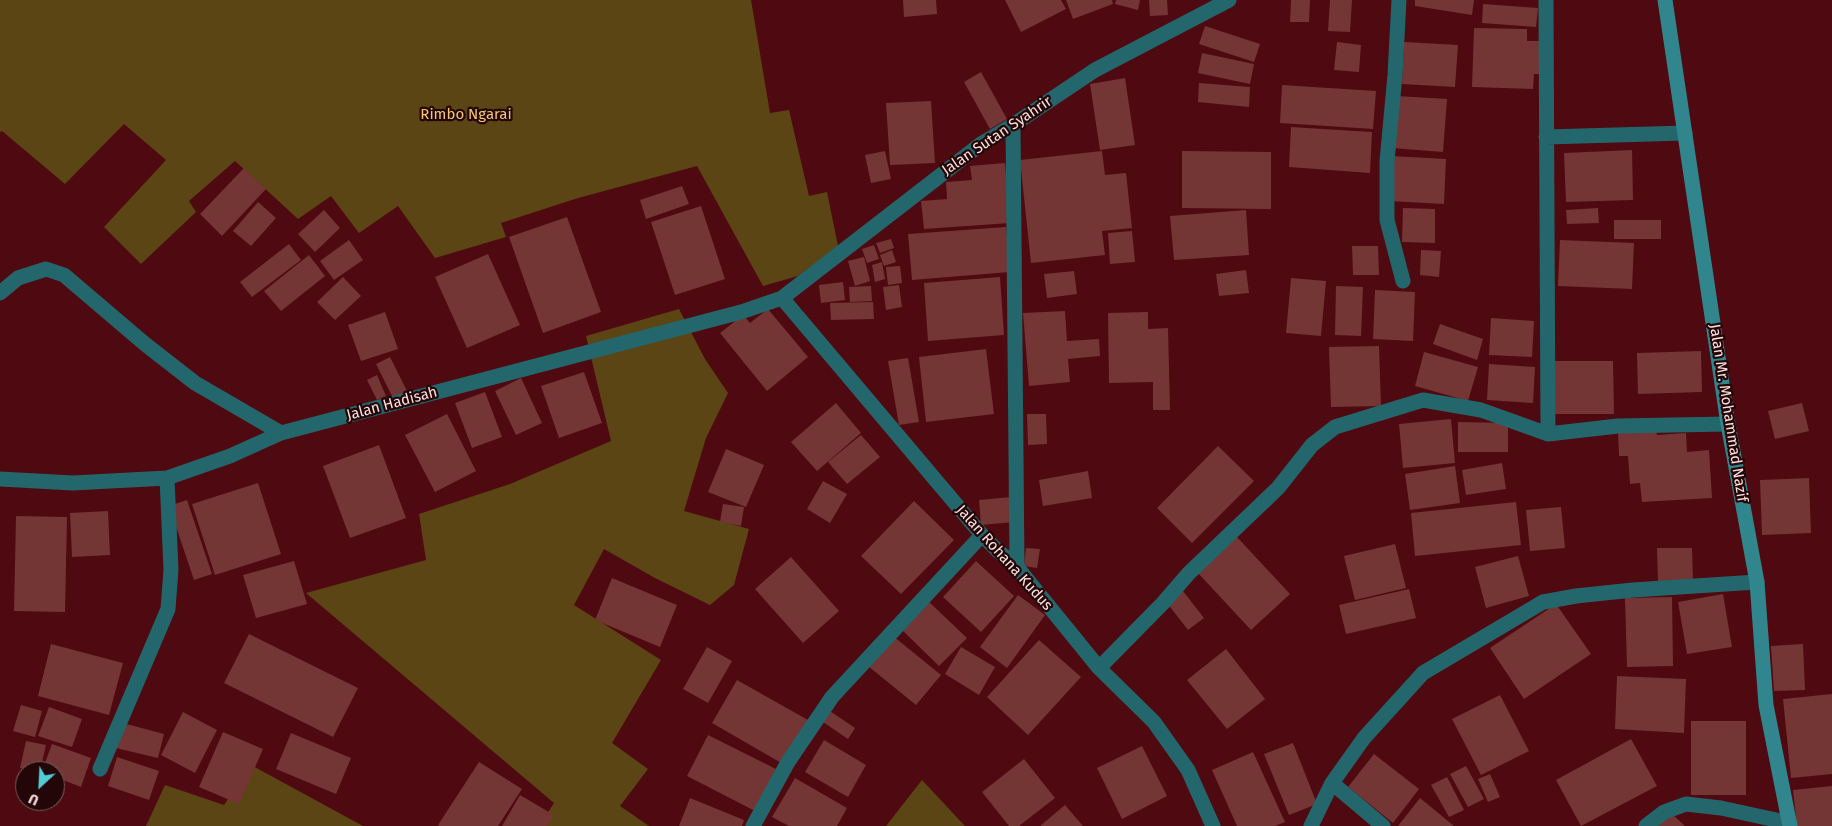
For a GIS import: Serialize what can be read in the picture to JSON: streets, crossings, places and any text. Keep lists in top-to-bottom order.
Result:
{
  "streets": {
    "street": [
      "Jalan Sutan Syahrir",
      "Jalan Hadisah",
      "Jalan Mr. Mohammad Nazif",
      "Jalan Rohana Kudus"
    ]
  },
  "crossings": [
    ["Jalan Sutan Syahrir", "Jalan Hadisah"],
    ["Jalan Sutan Syahrir", "Jalan Rohana Kudus"],
    ["Jalan Hadisah", "Jalan Rohana Kudus"]
  ],
  "parks": ["Rimbo Ngarai"],
  "north": "bottom left"
}
